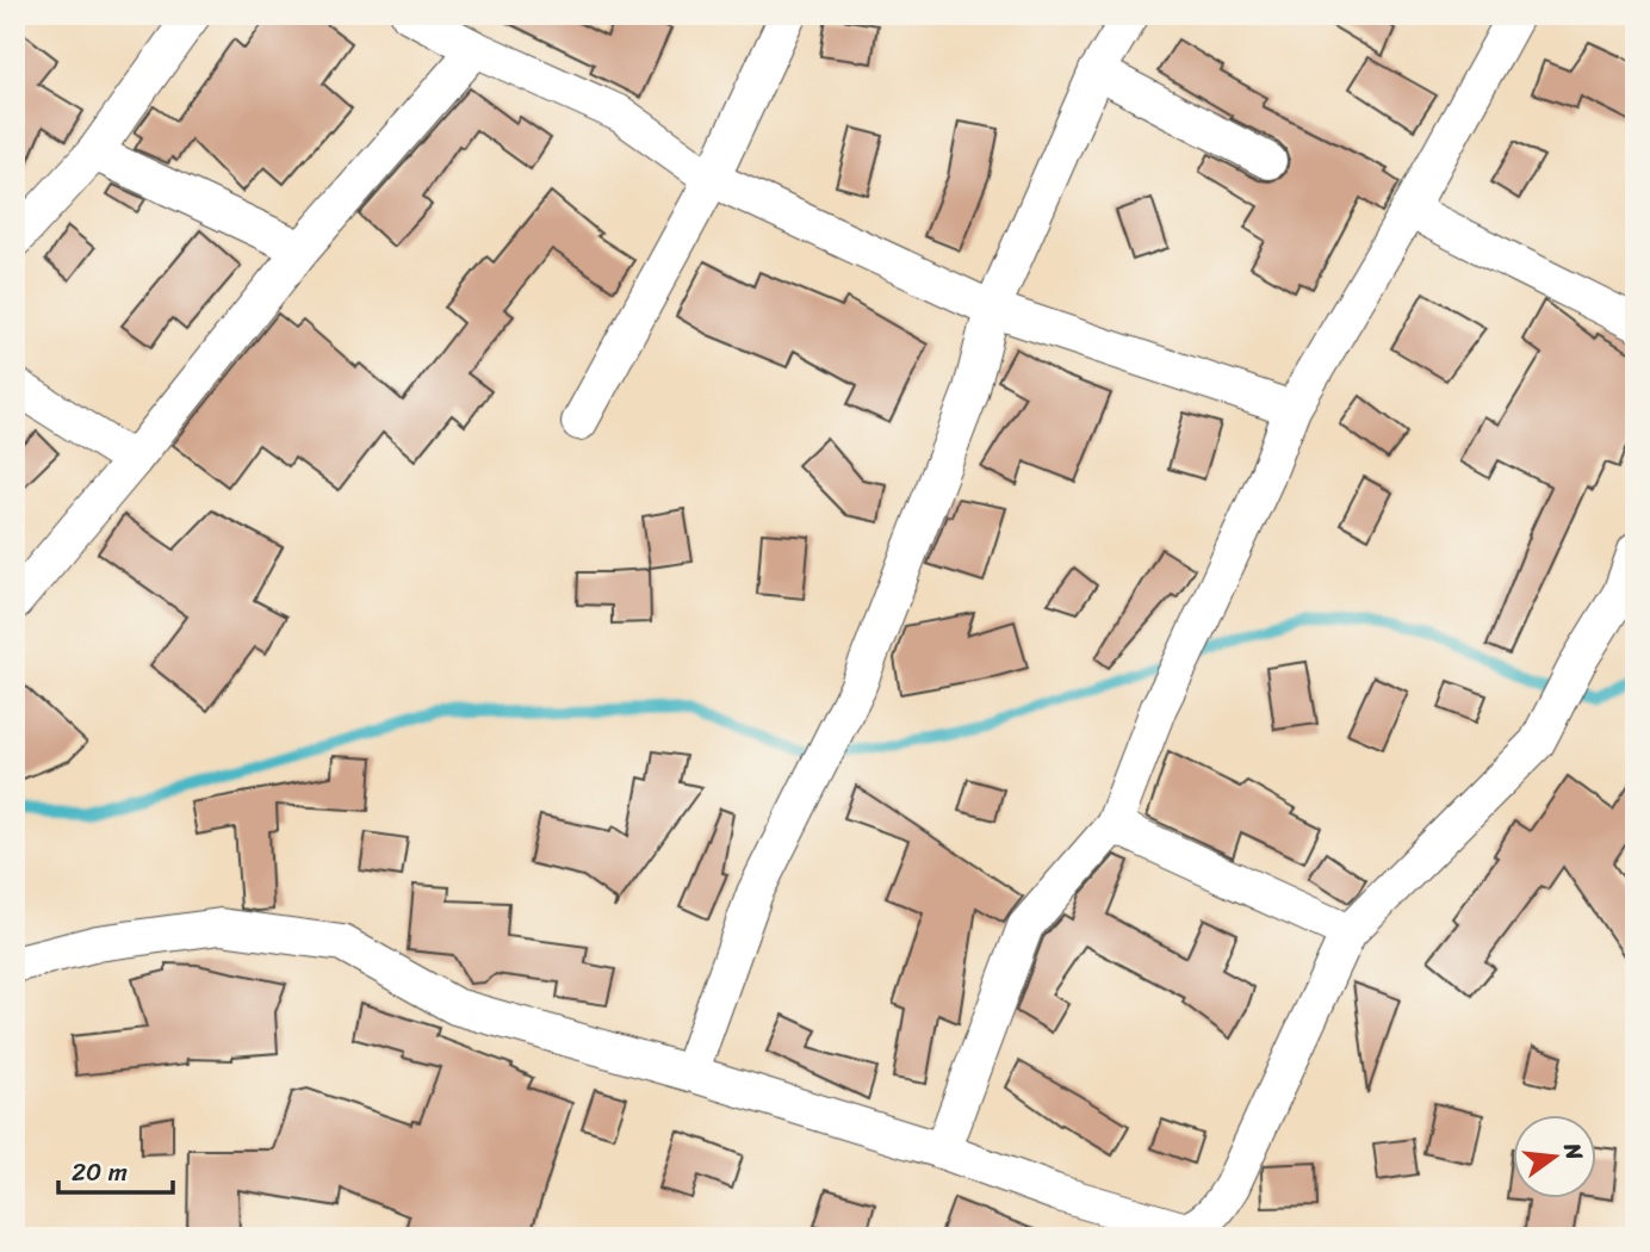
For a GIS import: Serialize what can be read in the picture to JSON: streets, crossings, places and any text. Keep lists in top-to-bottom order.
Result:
{
  "scale_bar": "20 m",
  "north": "right"
}
